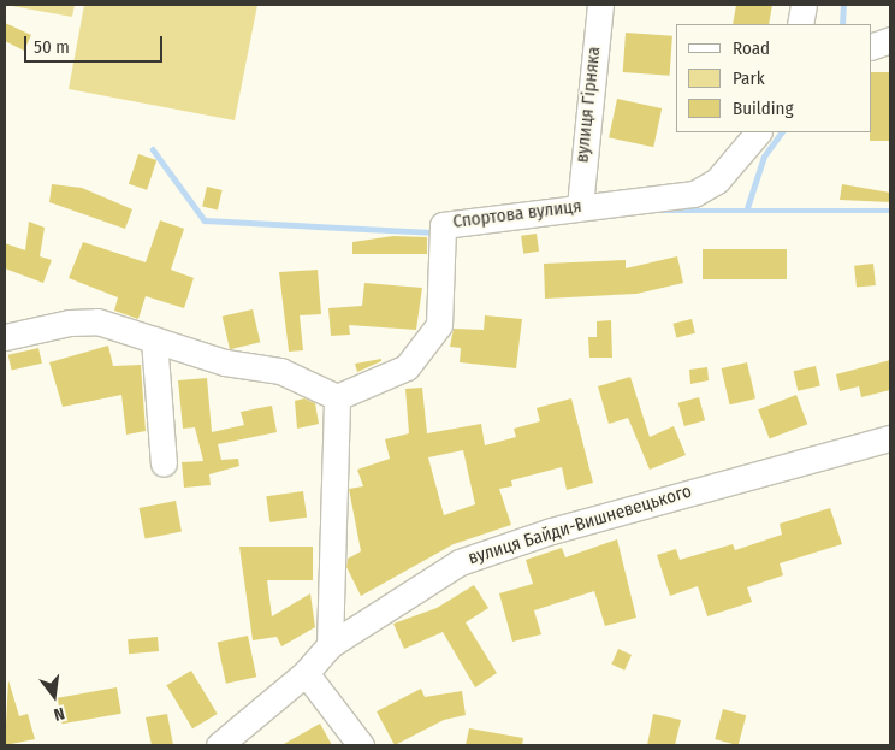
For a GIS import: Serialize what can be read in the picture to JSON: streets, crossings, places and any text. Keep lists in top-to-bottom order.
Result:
{
  "streets": {
    "street": ["вулиця Гірняка", "Спортова вулиця", "вулиця Байди-Вишневецького"]
  },
  "crossings": [
    ["вулиця Гірняка", "Спортова вулиця"]
  ],
  "legend": ["Road", "Park", "Building"],
  "scale_bar": "50 m",
  "north": "bottom"
}
